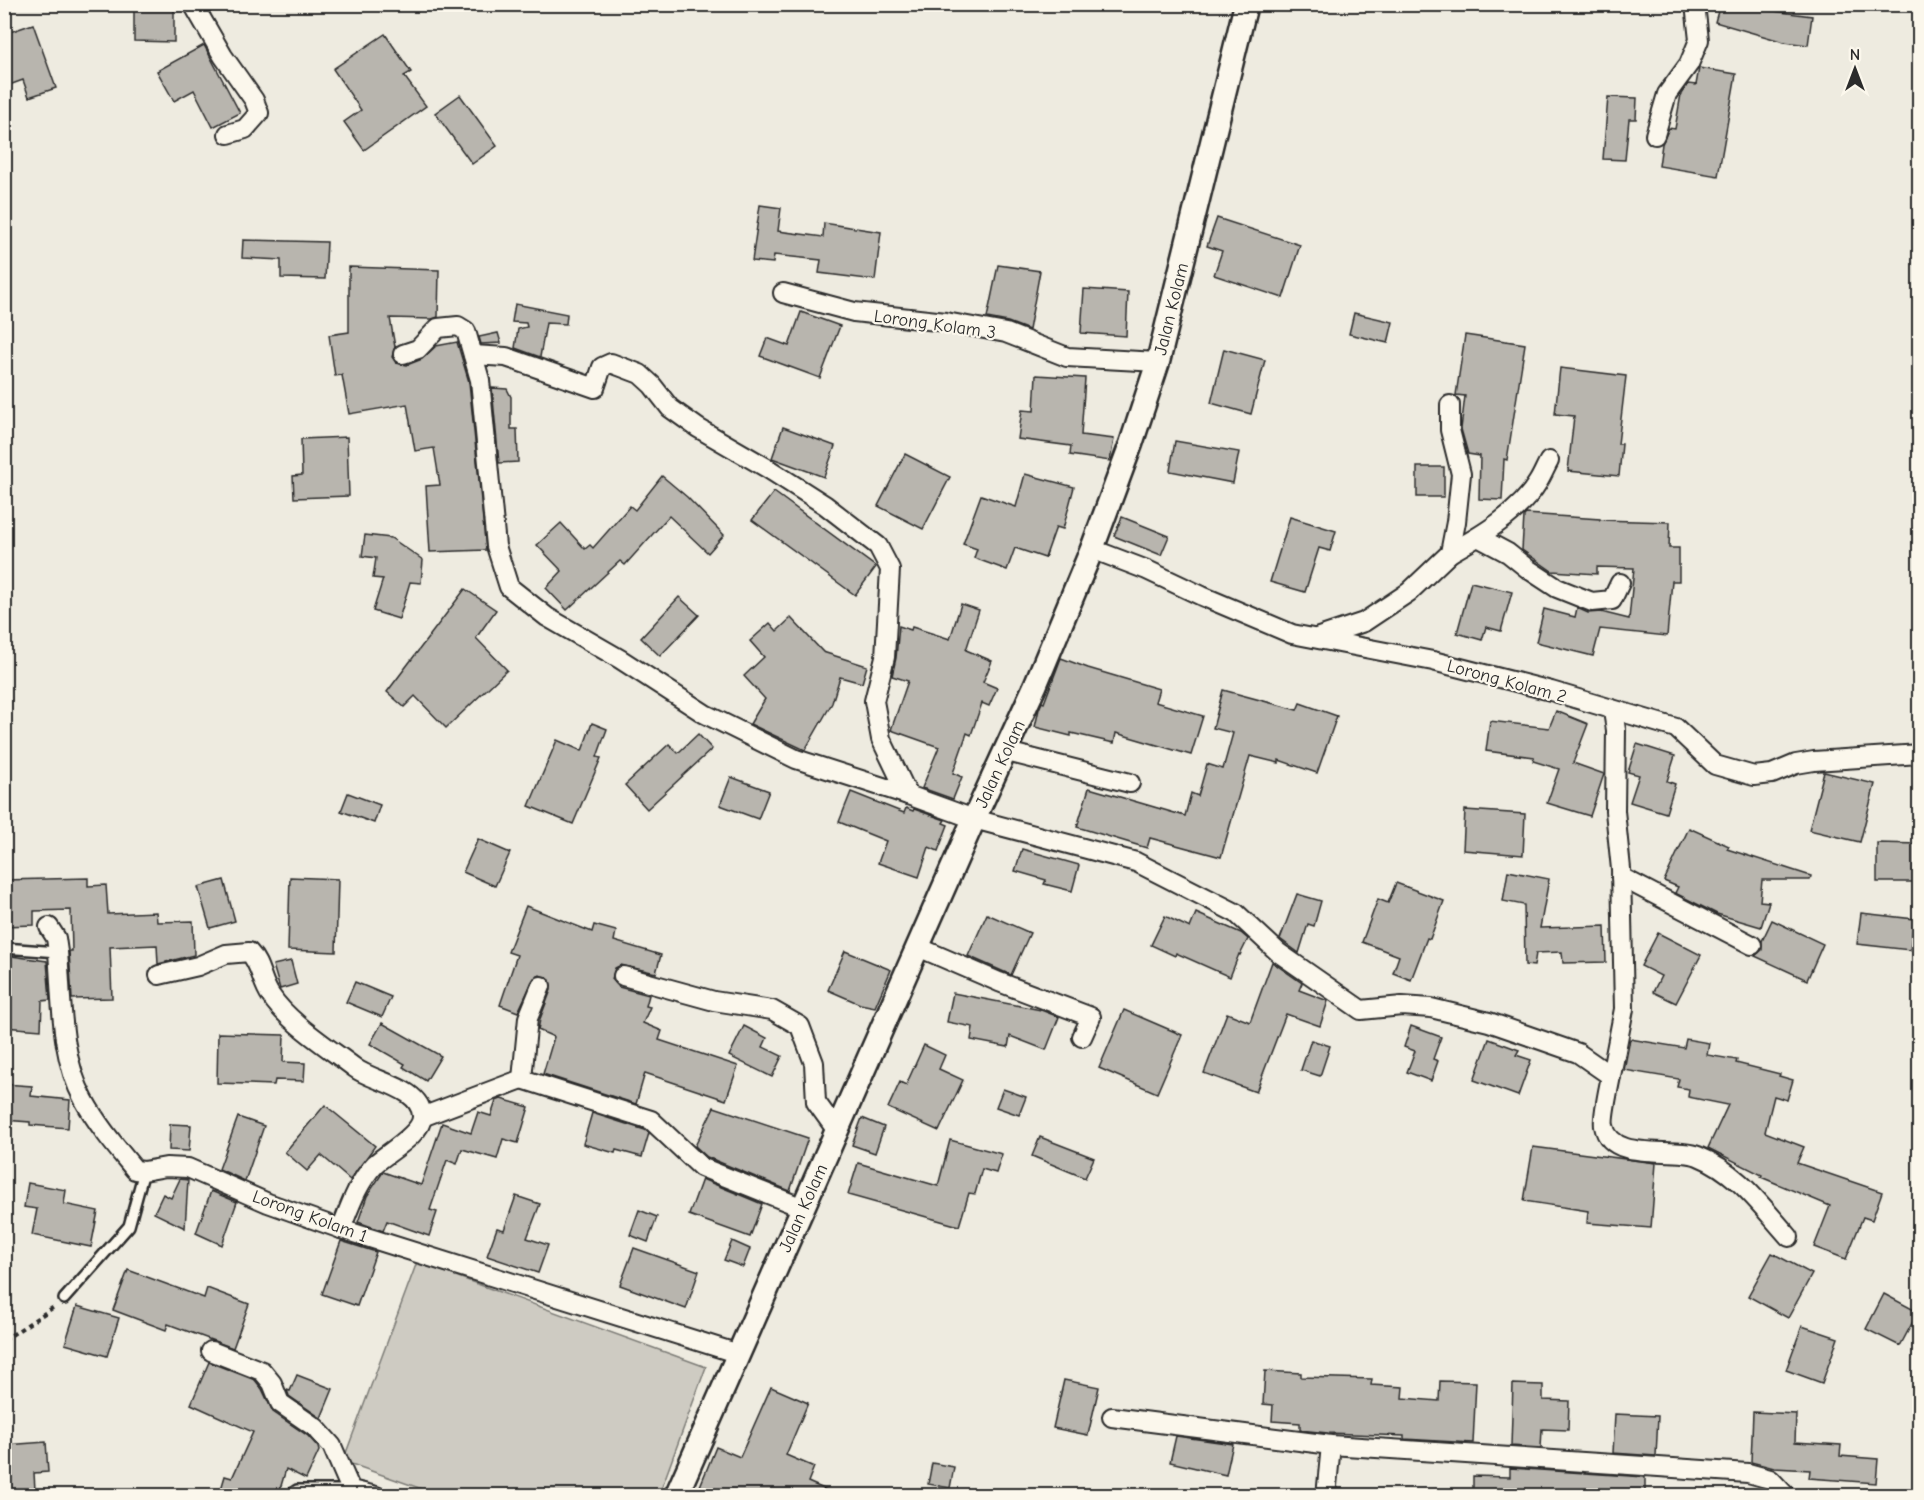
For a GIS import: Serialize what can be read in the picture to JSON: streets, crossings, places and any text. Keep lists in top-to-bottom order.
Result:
{
  "streets": {
    "street": [
      "Jalan Kolam",
      "Lorong Kolam 3",
      "Lorong Kolam 2",
      "Lorong Kolam 1"
    ]
  },
  "crossings": [
    ["Jalan Kolam", "Lorong Kolam 3"],
    ["Jalan Kolam", "Lorong Kolam 2"],
    ["Jalan Kolam", "Lorong Kolam 1"]
  ],
  "north": "top"
}
